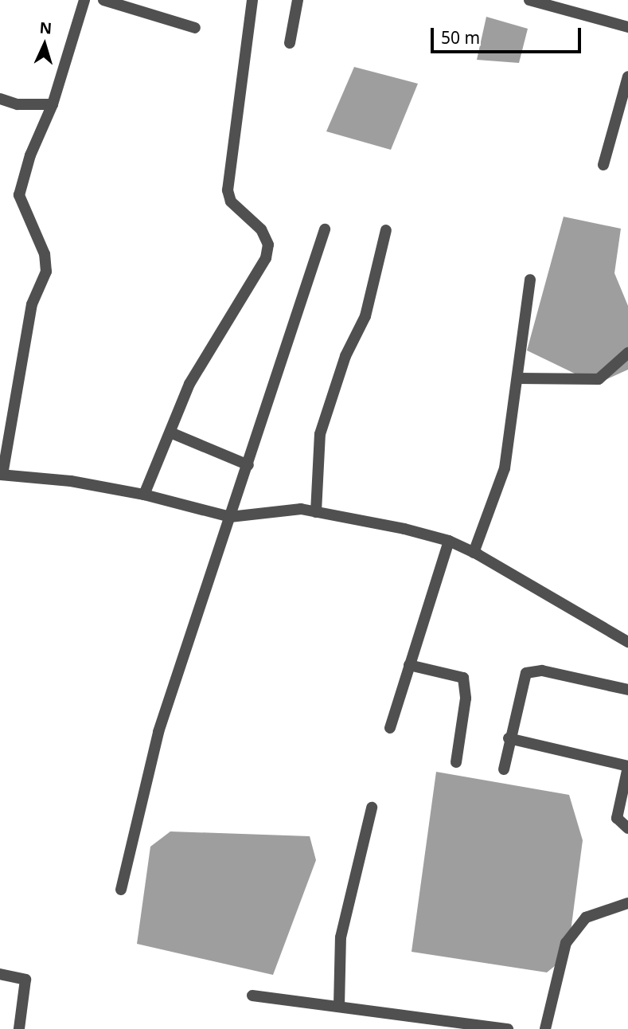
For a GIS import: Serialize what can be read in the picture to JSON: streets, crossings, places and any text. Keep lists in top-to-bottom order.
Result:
{
  "scale_bar": "50 m",
  "north": "top"
}
